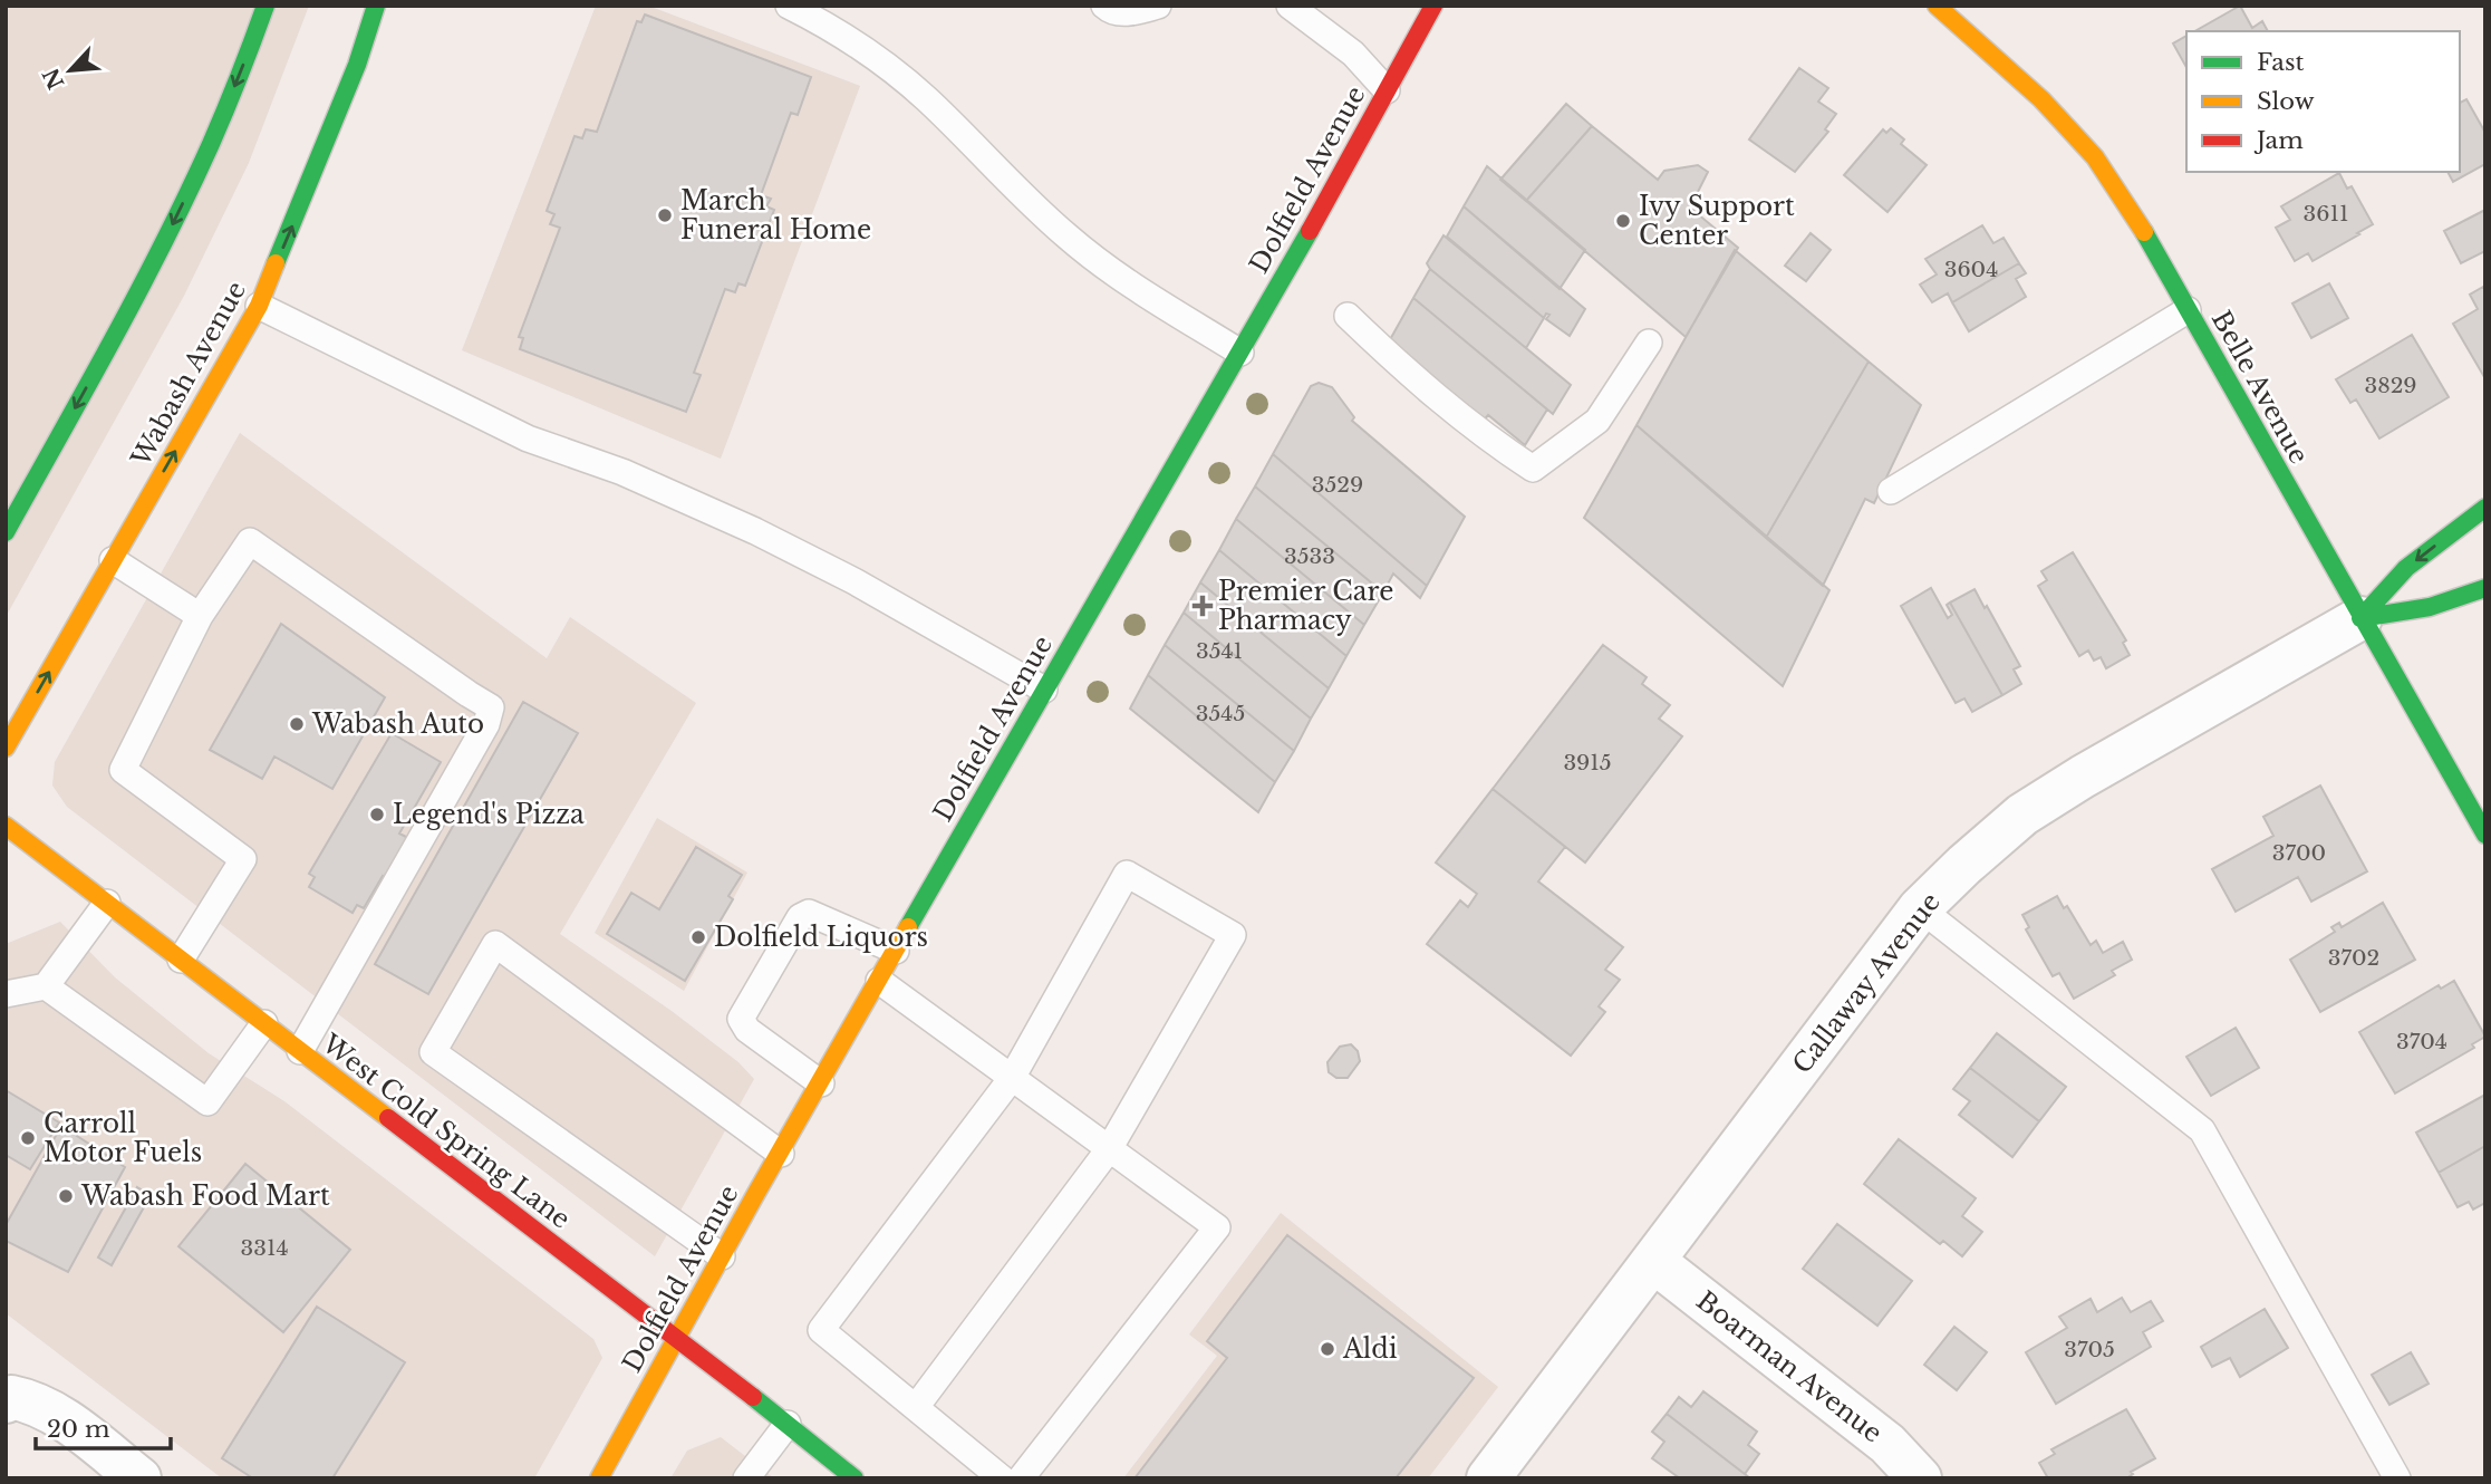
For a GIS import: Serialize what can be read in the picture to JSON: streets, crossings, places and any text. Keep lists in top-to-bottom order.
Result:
{
  "streets": {
    "street": [
      "Dolfield Avenue",
      "Wabash Avenue",
      "Belle Avenue",
      "Callaway Avenue",
      "West Cold Spring Lane",
      "Boarman Avenue"
    ]
  },
  "crossings": [
    ["Dolfield Avenue", "West Cold Spring Lane"],
    ["Belle Avenue", "Callaway Avenue"],
    ["Callaway Avenue", "Boarman Avenue"]
  ],
  "places": {
    "other": [
      "March Funeral Home",
      "Ivy Support Center",
      "Wabash Auto",
      "Legend's Pizza",
      "Dolfield Liquors",
      "Carroll Motor Fuels",
      "Wabash Food Mart",
      "Aldi"
    ],
    "health": ["Premier Care Pharmacy"]
  },
  "house_numbers": [
    "3611",
    "3604",
    "3829",
    "3529",
    "3533",
    "3541",
    "3545",
    "3915",
    "3700",
    "3702",
    "3704",
    "3314",
    "3705"
  ],
  "legend": ["Fast", "Slow", "Jam"],
  "scale_bar": "20 m",
  "north": "bottom left"
}
